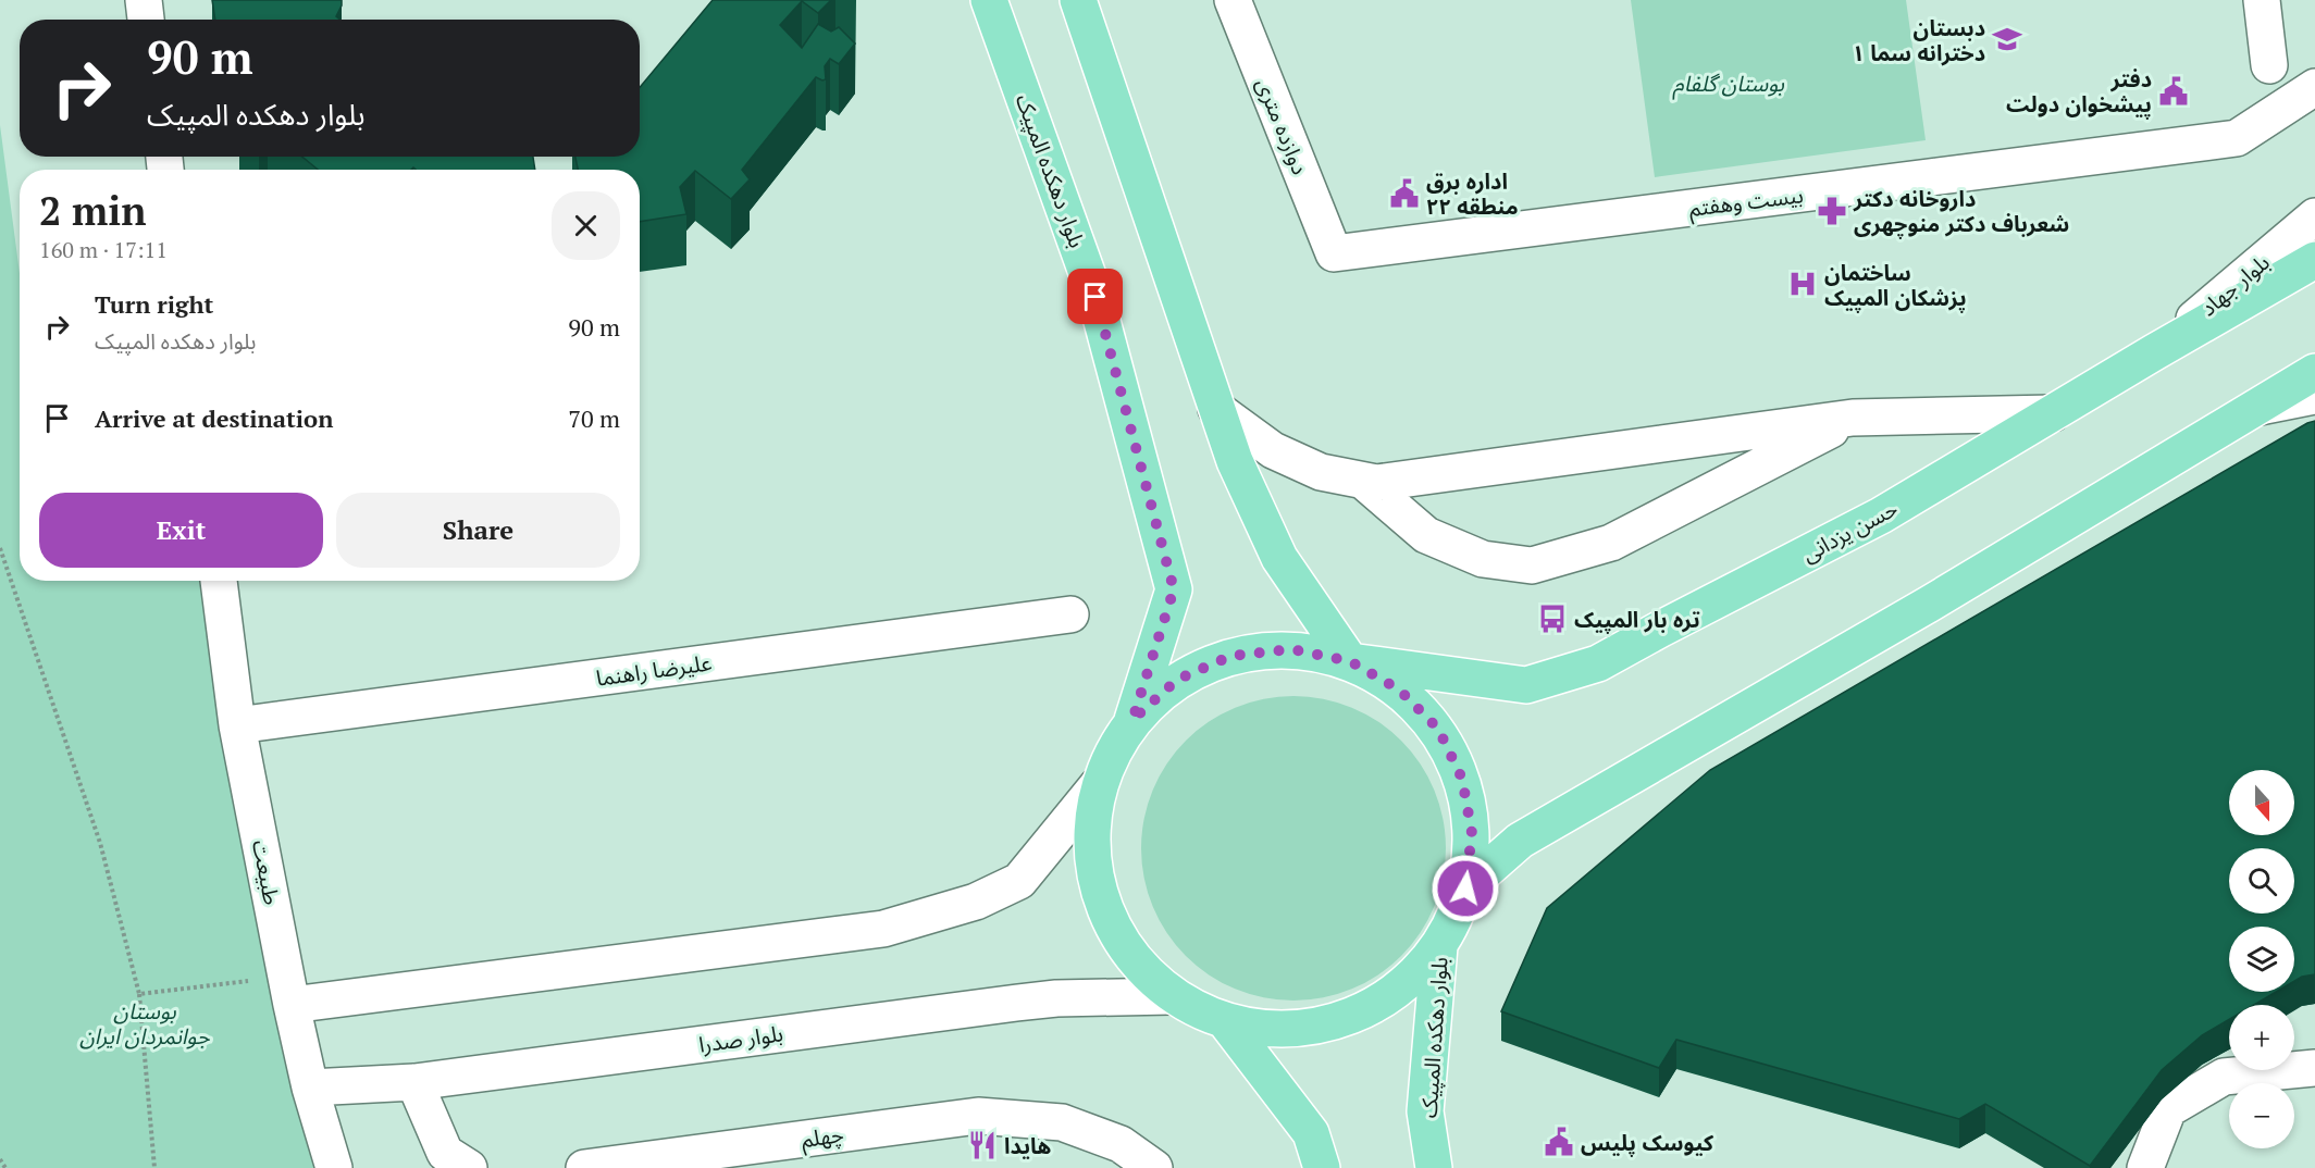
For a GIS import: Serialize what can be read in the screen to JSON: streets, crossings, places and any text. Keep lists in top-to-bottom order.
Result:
{
  "streets": {
    "main road": ["بلوار دهکده المپیک", "حسن یزدانی"],
    "street": [
      "دوازده متری",
      "بیست وهفتم",
      "بلوار جهاد",
      "علیرضا راهنما",
      "طبیعت",
      "بلوار صدرا",
      "چهلم"
    ]
  },
  "crossings": [
    ["دوازده متری", "بیست وهفتم"],
    ["بلوار جهاد", "حسن یزدانی"],
    ["علیرضا راهنما", "طبیعت"],
    ["طبیعت", "بلوار صدرا"]
  ],
  "parks": ["بوستان گلفام", "بوستان جوانمردان ایران"],
  "places": {
    "school or university": ["دبستان دخترانه سما ۱"],
    "public building": ["دفتر پیشخوان دولت", "اداره برق منطقه ۲۲", "کیوسک پلیس"],
    "pharmacy": ["داروخانه دکتر شعرباف دکتر منوچهری"],
    "hospital": ["ساختمان پزشکان المپیک"],
    "bus stop": ["تره بار المپیک"],
    "restaurant": ["هایدا"]
  },
  "north": "bottom",
  "page": {
    "turn": ["90 m", "بلوار دهکده المپیک"],
    "heading": ["2 min", "160 m · 17:11"],
    "list": [
      {
        "name": "Turn right",
        "note": "بلوار دهکده المپیک",
        "value": "90 m"
      },
      {
        "name": "Arrive at destination",
        "value": "70 m"
      }
    ],
    "buttons": ["Exit", "Share"],
    "map_buttons": ["+", "−"]
  }
}
